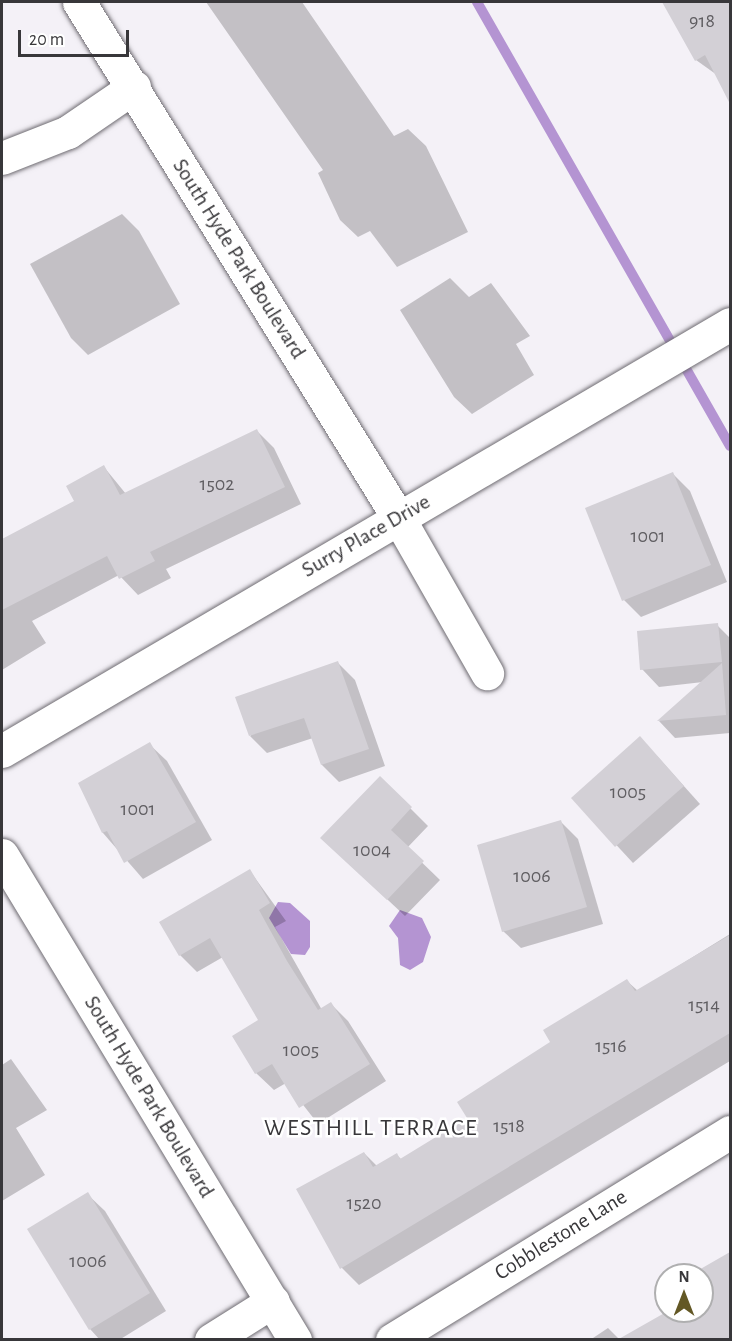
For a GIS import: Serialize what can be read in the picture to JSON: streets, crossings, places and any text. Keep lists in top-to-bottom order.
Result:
{
  "streets": {
    "street": ["South Hyde Park Boulevard", "Surry Place Drive", "Cobblestone Lane"]
  },
  "crossings": [
    ["South Hyde Park Boulevard", "Surry Place Drive"]
  ],
  "districts": ["WESTHILL TERRACE"],
  "house_numbers": [
    "918",
    "1502",
    "1001",
    "1005",
    "1001",
    "1004",
    "1006",
    "1514",
    "1516",
    "1005",
    "1518",
    "1520",
    "1006"
  ],
  "scale_bar": "20 m",
  "north": "top"
}
